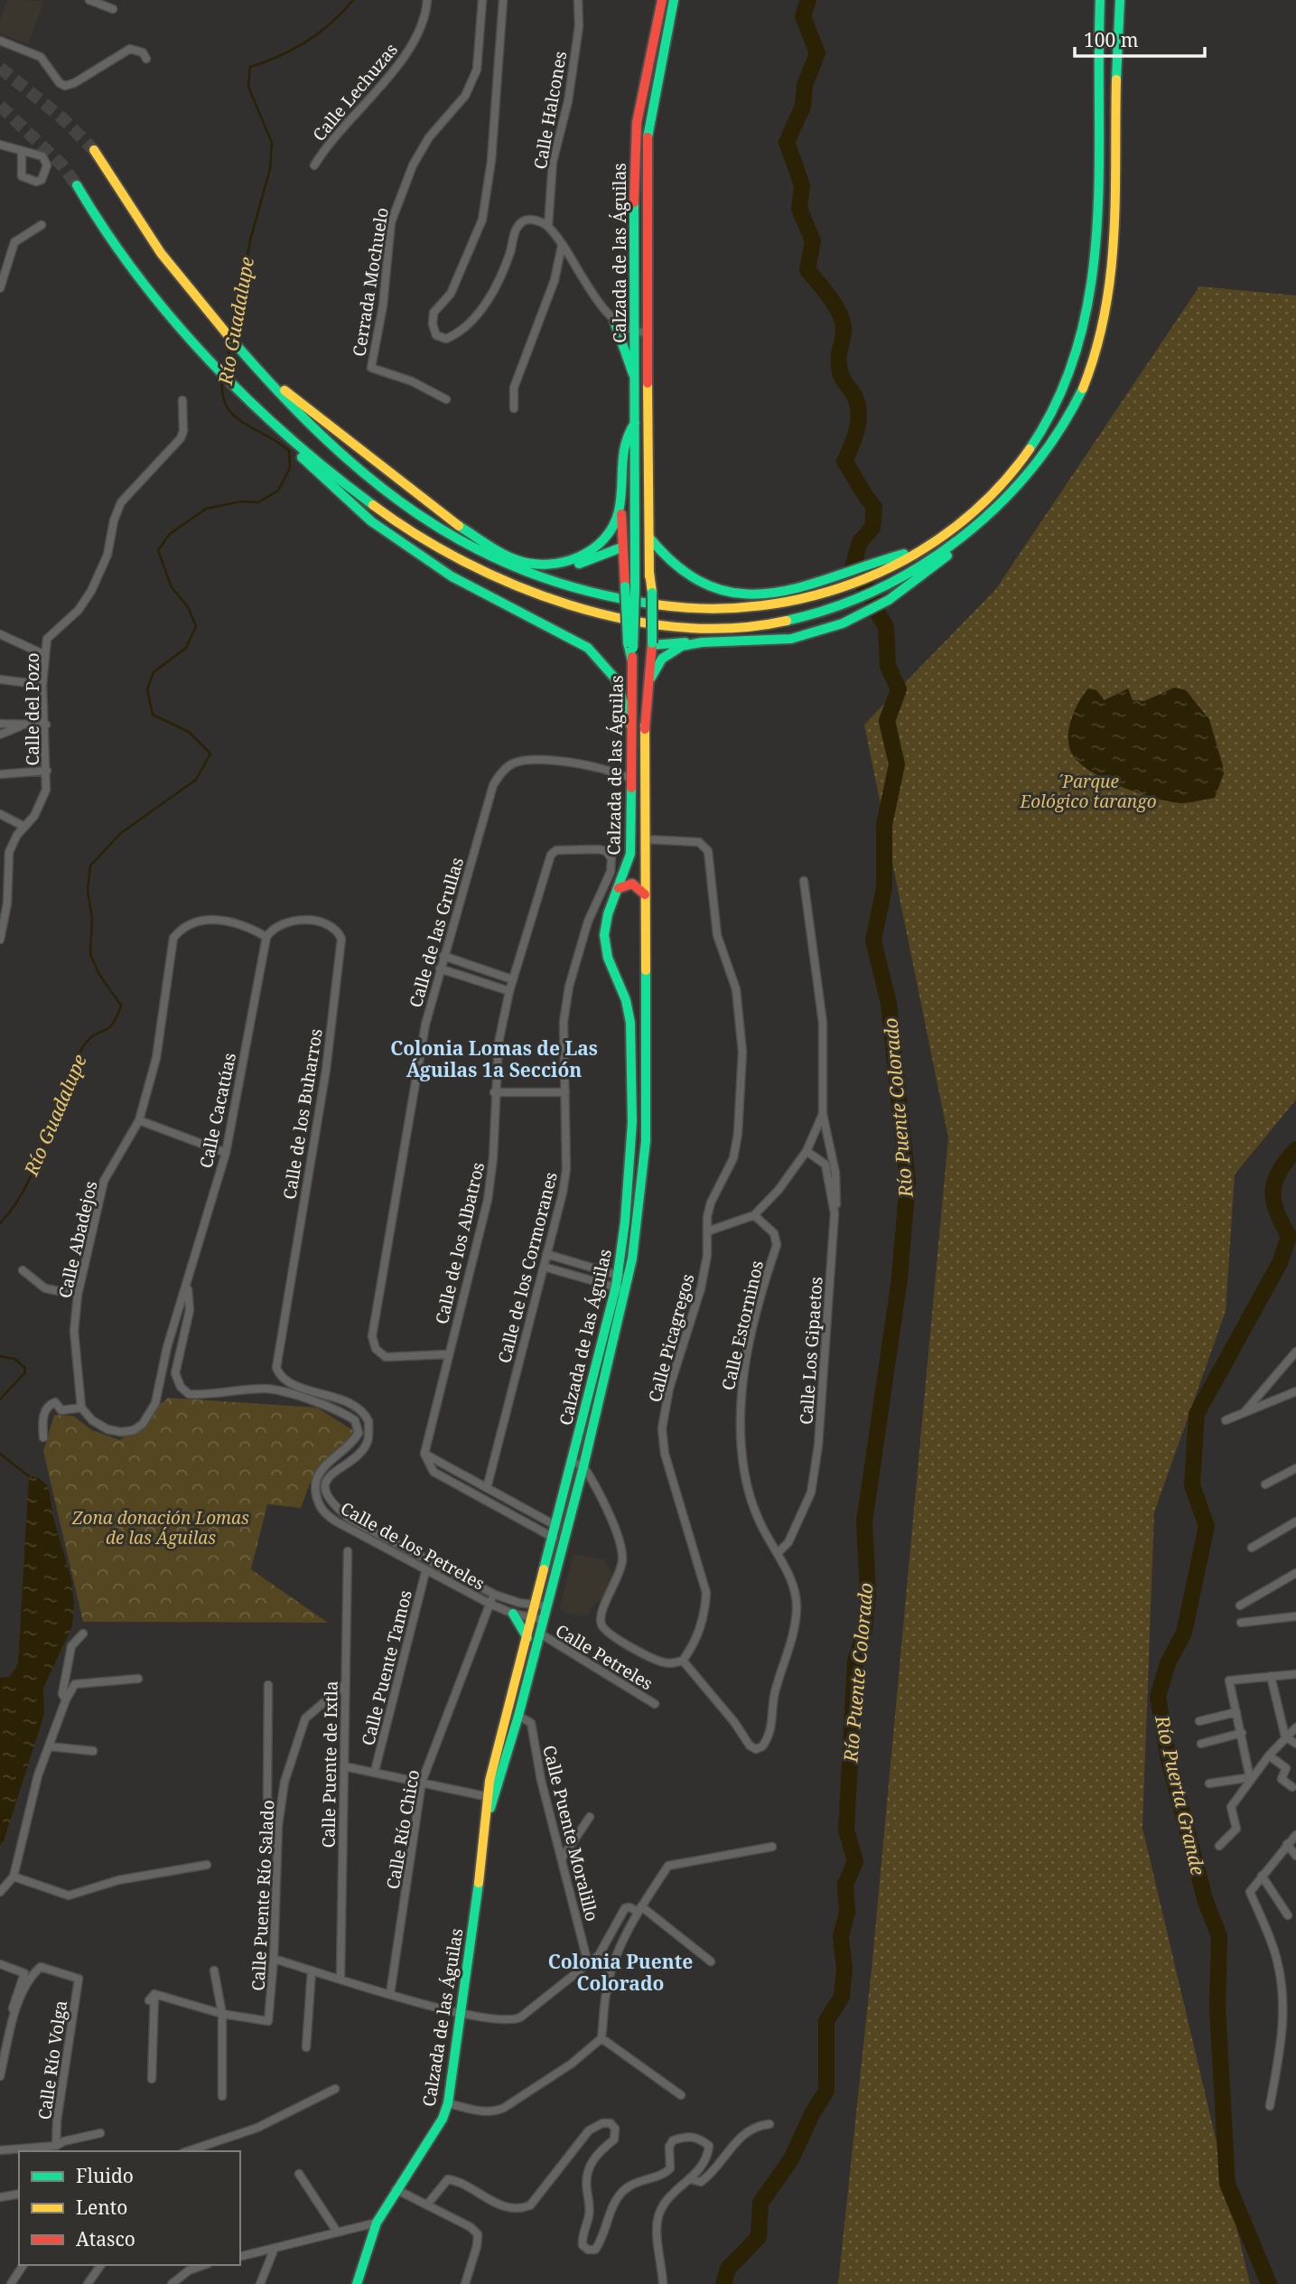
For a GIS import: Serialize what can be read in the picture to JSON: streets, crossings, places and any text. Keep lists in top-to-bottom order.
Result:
{
  "streets": {
    "main road": ["Calzada de las Águilas"],
    "street": [
      "Calle Lechuzas",
      "Calle Halcones",
      "Cerrada Mochuelo",
      "Calle del Pozo",
      "Calle de las Grullas",
      "Calle Cacatúas",
      "Calle de los Buharros",
      "Calle Abadejos",
      "Calle de los Albatros",
      "Calle de los Cormoranes",
      "Calle Estorninos",
      "Calle Picagregos",
      "Calle Los Gipaetos",
      "Calle de los Petreles",
      "Calle Petreles",
      "Calle Puente Tamos",
      "Calle Puente de Ixtla",
      "Calle Río Chico",
      "Calle Puente Moralillo",
      "Calle Puente Río Salado",
      "Calle Río Volga"
    ]
  },
  "crossings": [
    ["Calzada de las Águilas", "Calle de las Grullas"],
    ["Calzada de las Águilas", "Calle Picagregos"],
    ["Calzada de las Águilas", "Calle de los Petreles"],
    ["Calzada de las Águilas", "Calle Petreles"],
    ["Calzada de las Águilas", "Calle Puente Moralillo"],
    ["Calle de las Grullas", "Calle de los Albatros"],
    ["Calle Cacatúas", "Calle de los Buharros"],
    ["Calle Cacatúas", "Calle Abadejos"],
    ["Calle Cacatúas", "Calle de los Petreles"],
    ["Calle de los Buharros", "Calle Abadejos"],
    ["Calle de los Buharros", "Calle de los Petreles"],
    ["Calle de los Albatros", "Calle de los Cormoranes"],
    ["Calle Estorninos", "Calle Picagregos"],
    ["Calle Estorninos", "Calle Los Gipaetos"],
    ["Calle de los Petreles", "Calle Puente Tamos"],
    ["Calle de los Petreles", "Calle Río Chico"],
    ["Calle Puente de Ixtla", "Calle Puente Río Salado"]
  ],
  "districts": ["Colonia Lomas de Las Águilas 1a Sección", "Colonia Puente Colorado"],
  "water": ["Río Guadalupe", "Río Puente Colorado", "Río Puerta Grande"],
  "parks": ["´Parque Eológico tarango", "Zona donación Lomas de las Águilas"],
  "legend": ["Fluido", "Lento", "Atasco"],
  "scale_bar": "100 m"
}
